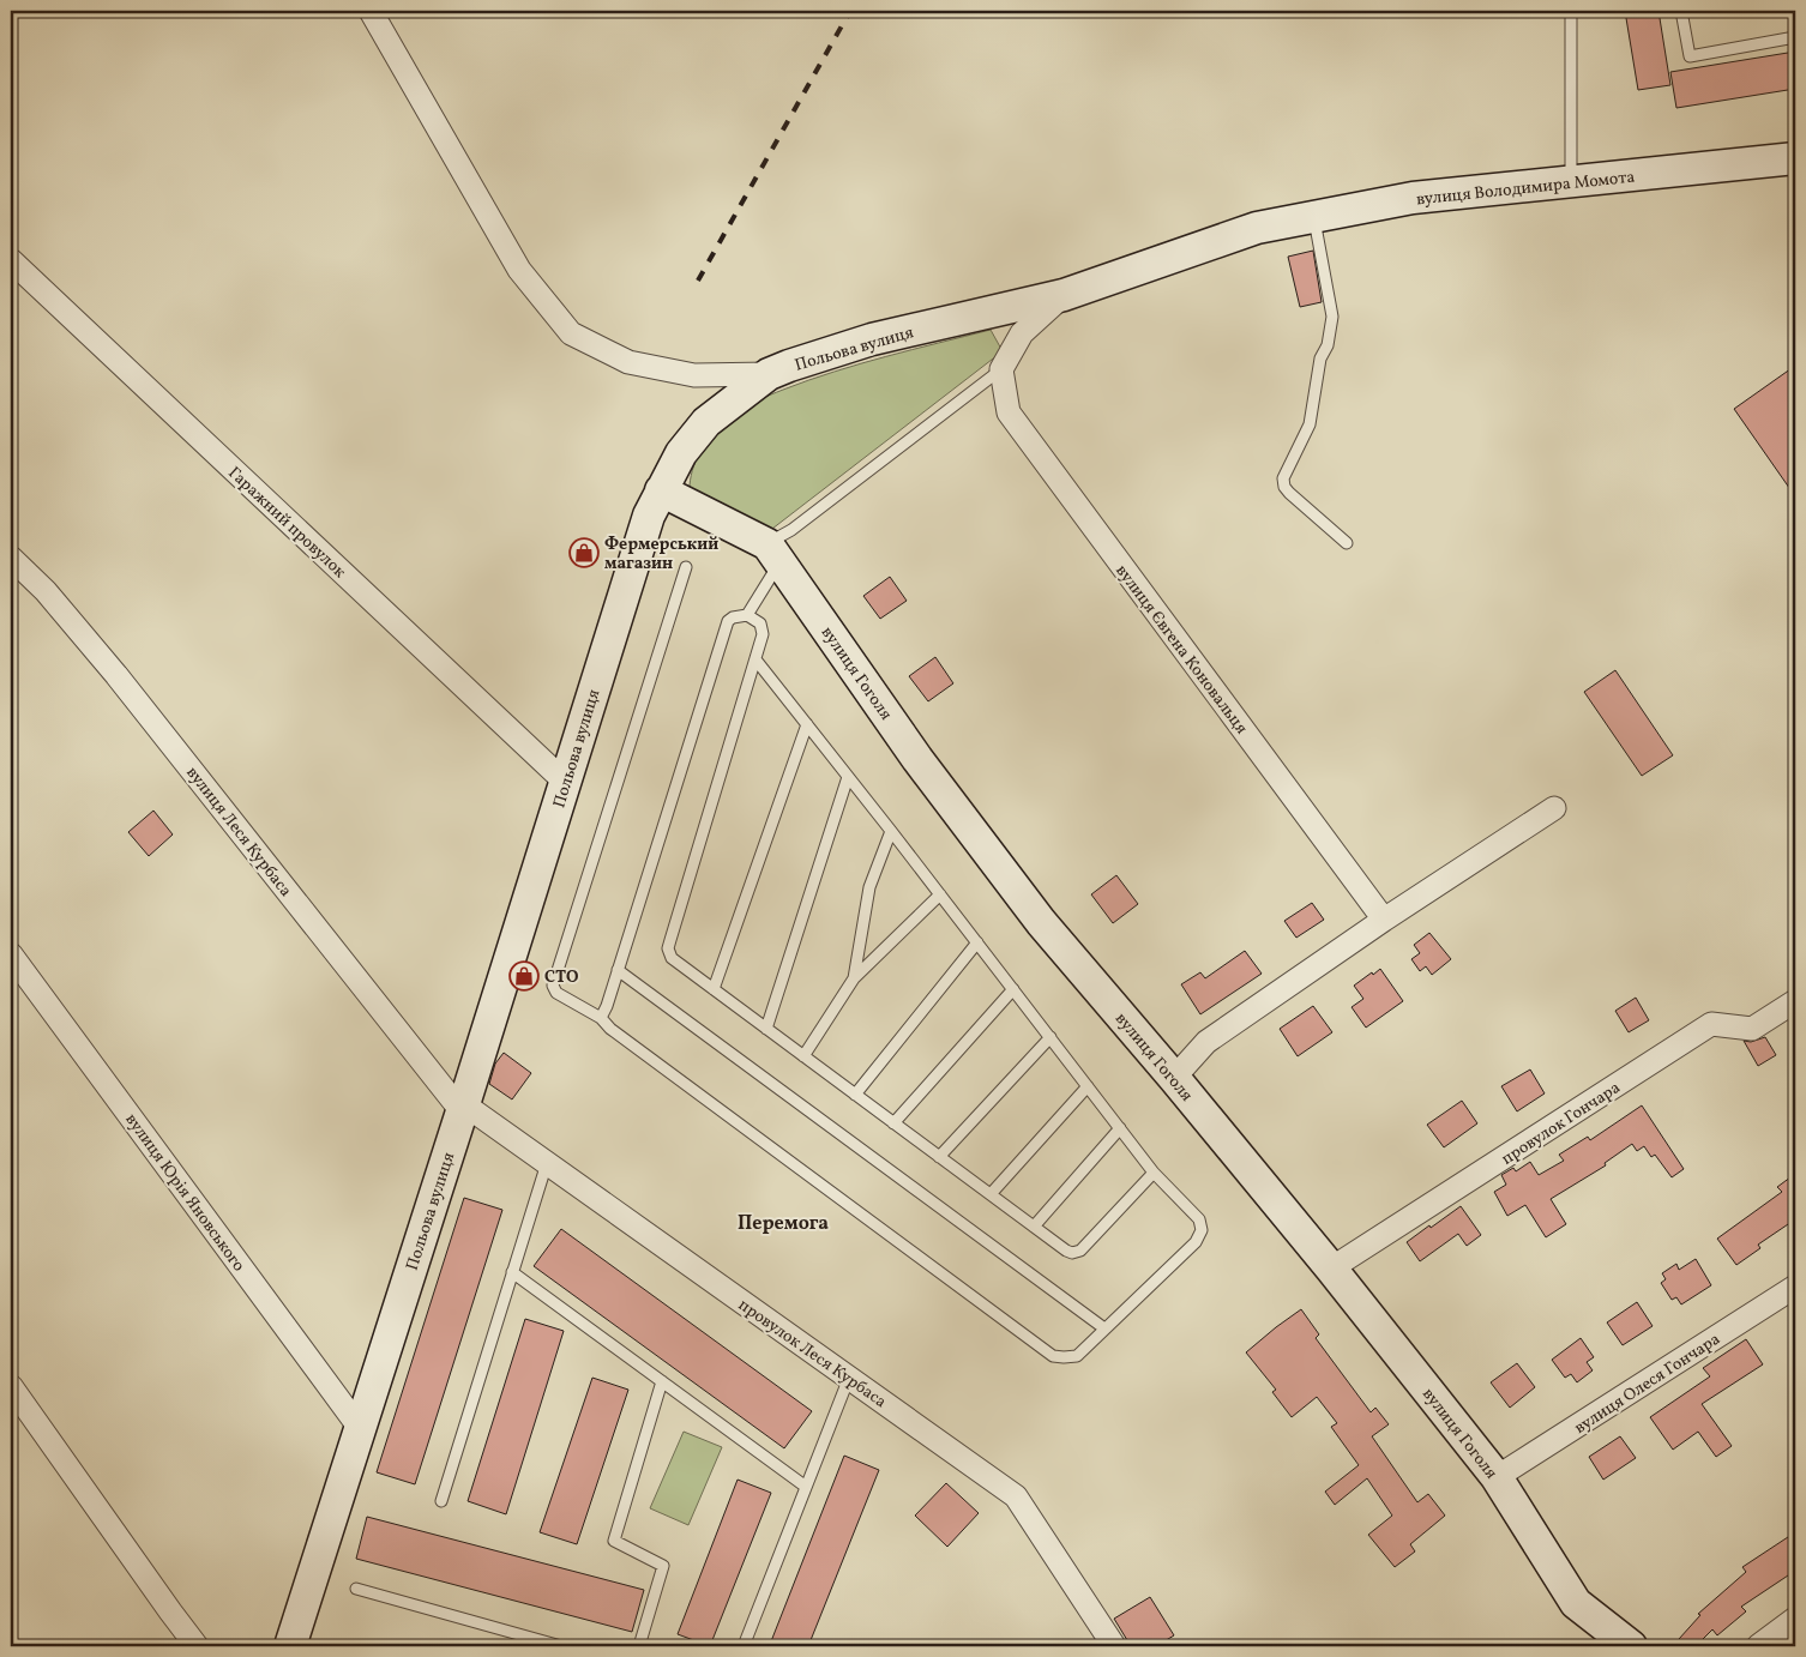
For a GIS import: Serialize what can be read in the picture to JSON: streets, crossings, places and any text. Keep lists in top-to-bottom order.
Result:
{
  "streets": {
    "street": [
      "вулиця Володимира Момота",
      "Польова вулиця",
      "Гаражний провулок",
      "вулиця Євгена Коновальця",
      "вулиця Гоголя",
      "вулиця Леся Курбаса",
      "провулок Гончара",
      "вулиця Юрія Яновського",
      "провулок Леся Курбаса",
      "вулиця Олеся Гончара"
    ]
  },
  "crossings": [
    ["вулиця Володимира Момота", "Польова вулиця"],
    ["Польова вулиця", "Гаражний провулок"],
    ["Польова вулиця", "вулиця Гоголя"],
    ["Польова вулиця", "вулиця Леся Курбаса"],
    ["Польова вулиця", "вулиця Юрія Яновського"],
    ["Польова вулиця", "провулок Леся Курбаса"],
    ["вулиця Гоголя", "провулок Гончара"],
    ["вулиця Гоголя", "вулиця Олеся Гончара"],
    ["вулиця Леся Курбаса", "провулок Леся Курбаса"]
  ],
  "districts": ["Перемога"],
  "places": {
    "shop": ["Фермерський магазин", "СТО"]
  }
}
